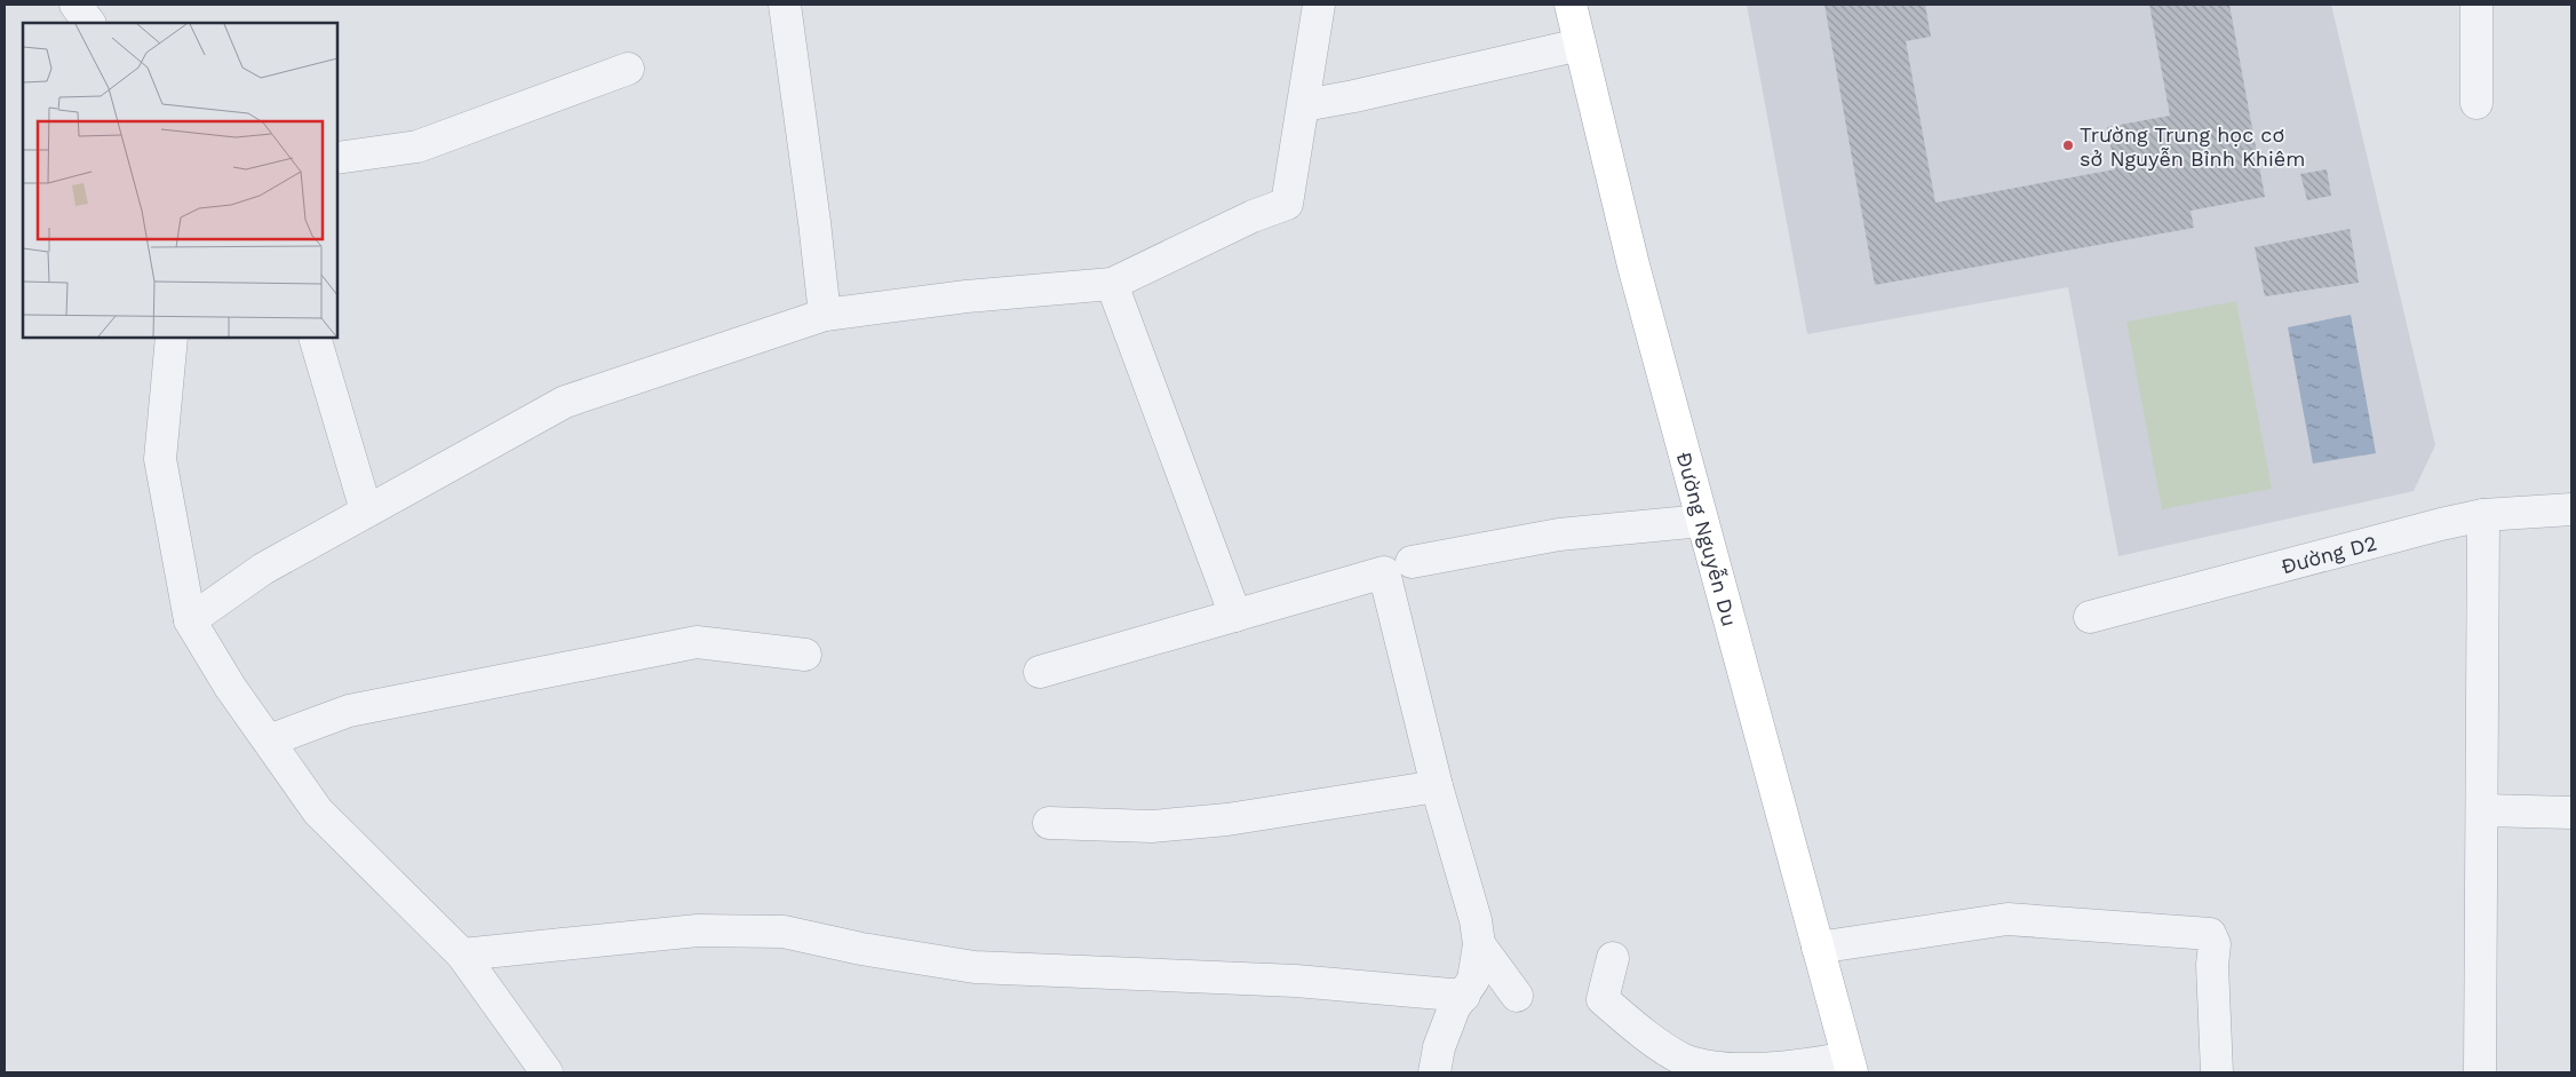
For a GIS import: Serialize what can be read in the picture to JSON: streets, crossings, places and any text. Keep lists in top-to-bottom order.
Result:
{
  "streets": {
    "main road": ["Đường Nguyễn Du"],
    "street": ["Đường D2"]
  },
  "places": ["Trường Trung học cơ sở Nguyễn Bỉnh Khiêm"]
}
